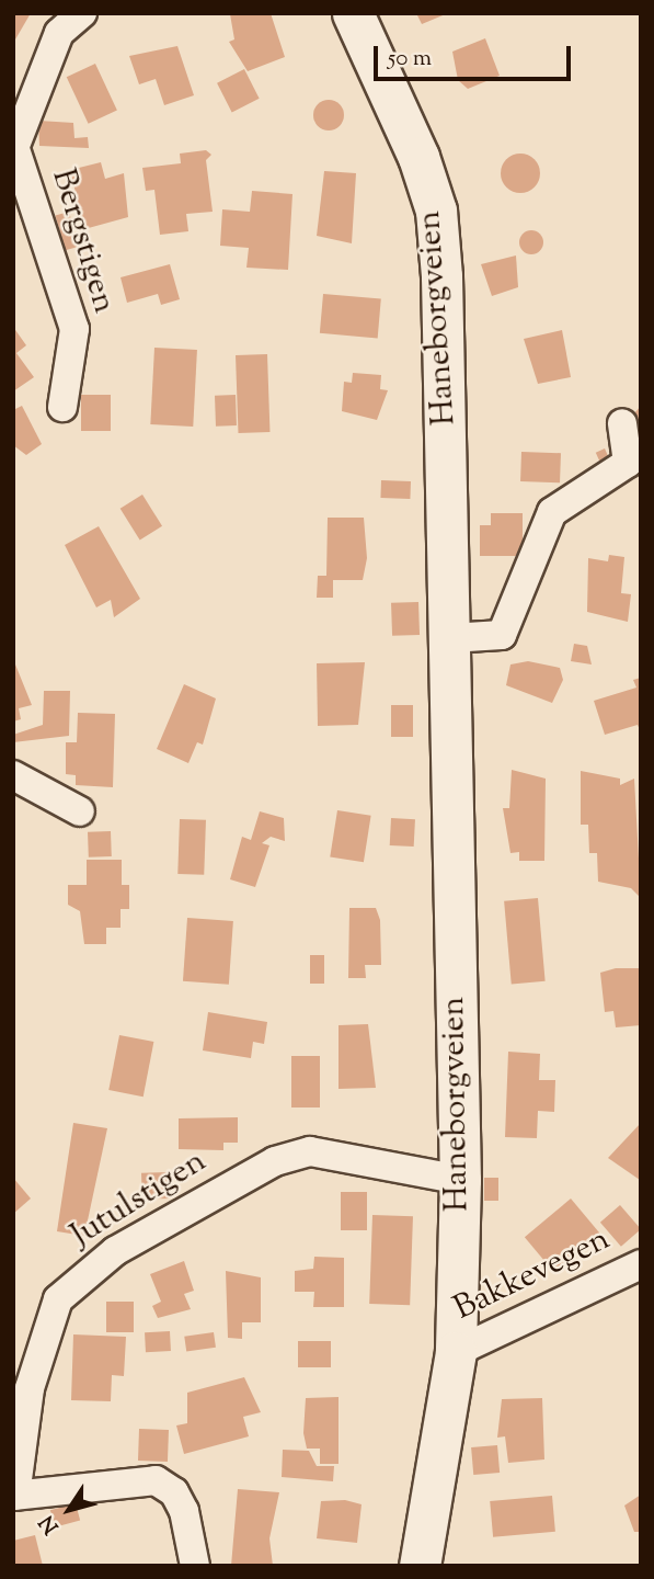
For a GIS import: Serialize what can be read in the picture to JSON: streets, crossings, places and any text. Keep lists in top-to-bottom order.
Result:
{
  "streets": {
    "street": [
      "Bergstigen",
      "Haneborgveien",
      "Jutulstigen",
      "Bakkevegen"
    ]
  },
  "crossings": [
    ["Haneborgveien", "Jutulstigen"],
    ["Haneborgveien", "Bakkevegen"]
  ],
  "scale_bar": "50 m",
  "north": "bottom left"
}
